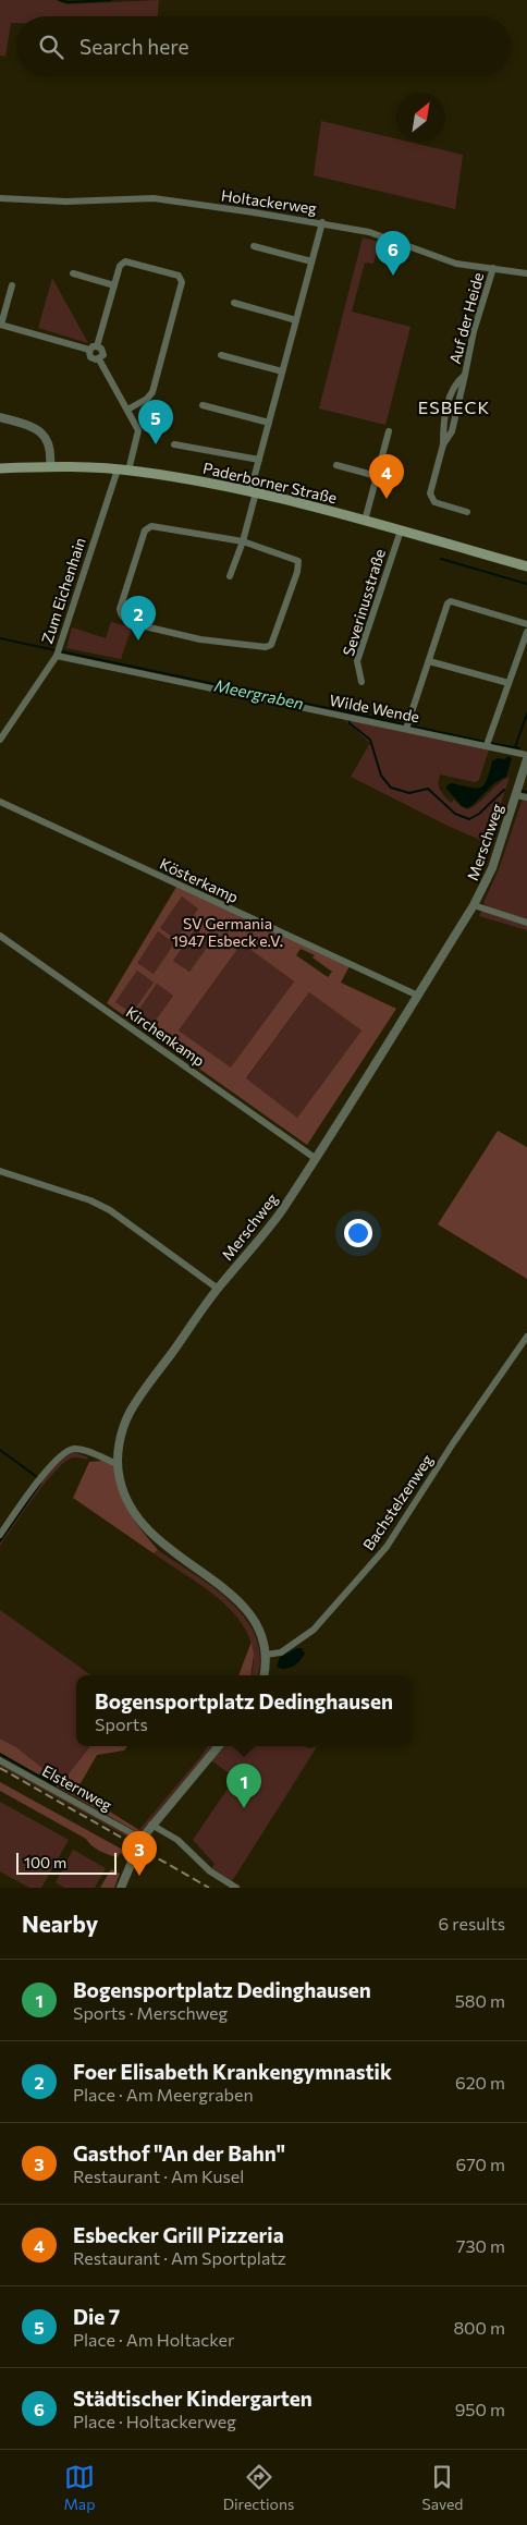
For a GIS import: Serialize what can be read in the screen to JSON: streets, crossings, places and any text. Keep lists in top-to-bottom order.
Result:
{
  "streets": {
    "main road": ["Paderborner Straße"],
    "street": [
      "Holtackerweg",
      "Auf der Heide",
      "Zum Eichenhain",
      "Severinusstraße",
      "Wilde Wende",
      "Merschweg",
      "Kösterkamp",
      "Kirchenkamp",
      "Bachstelzenweg",
      "Elsternweg"
    ]
  },
  "crossings": [
    ["Holtackerweg", "Auf der Heide"],
    ["Paderborner Straße", "Zum Eichenhain"],
    ["Paderborner Straße", "Severinusstraße"],
    ["Zum Eichenhain", "Wilde Wende"],
    ["Merschweg", "Kösterkamp"],
    ["Merschweg", "Kirchenkamp"],
    ["Merschweg", "Bachstelzenweg"]
  ],
  "districts": ["ESBECK"],
  "water": ["Meergraben"],
  "parks": ["SV Germania 1947 Esbeck e.V."],
  "scale_bar": "100 m",
  "north": "top right",
  "page": {
    "search": "Search here",
    "pins": [
      "6",
      "5",
      "4",
      "2",
      "1",
      "3"
    ],
    "popup": ["Bogensportplatz Dedinghausen", "Sports"],
    "scale": "100 m",
    "heading": ["Nearby", "6 results"],
    "list": [
      {
        "mark": "1",
        "name": "Bogensportplatz Dedinghausen",
        "note": "Sports · Merschweg",
        "value": "580 m"
      },
      {
        "mark": "2",
        "name": "Foer Elisabeth Krankengymnastik",
        "note": "Place · Am Meergraben",
        "value": "620 m"
      },
      {
        "mark": "3",
        "name": "Gasthof \"An der Bahn\"",
        "note": "Restaurant · Am Kusel",
        "value": "670 m"
      },
      {
        "mark": "4",
        "name": "Esbecker Grill Pizzeria",
        "note": "Restaurant · Am Sportplatz",
        "value": "730 m"
      },
      {
        "mark": "5",
        "name": "Die 7",
        "note": "Place · Am Holtacker",
        "value": "800 m"
      },
      {
        "mark": "6",
        "name": "Städtischer Kindergarten",
        "note": "Place · Holtackerweg",
        "value": "950 m"
      }
    ],
    "nav": ["Map", "Directions", "Saved"]
  }
}
